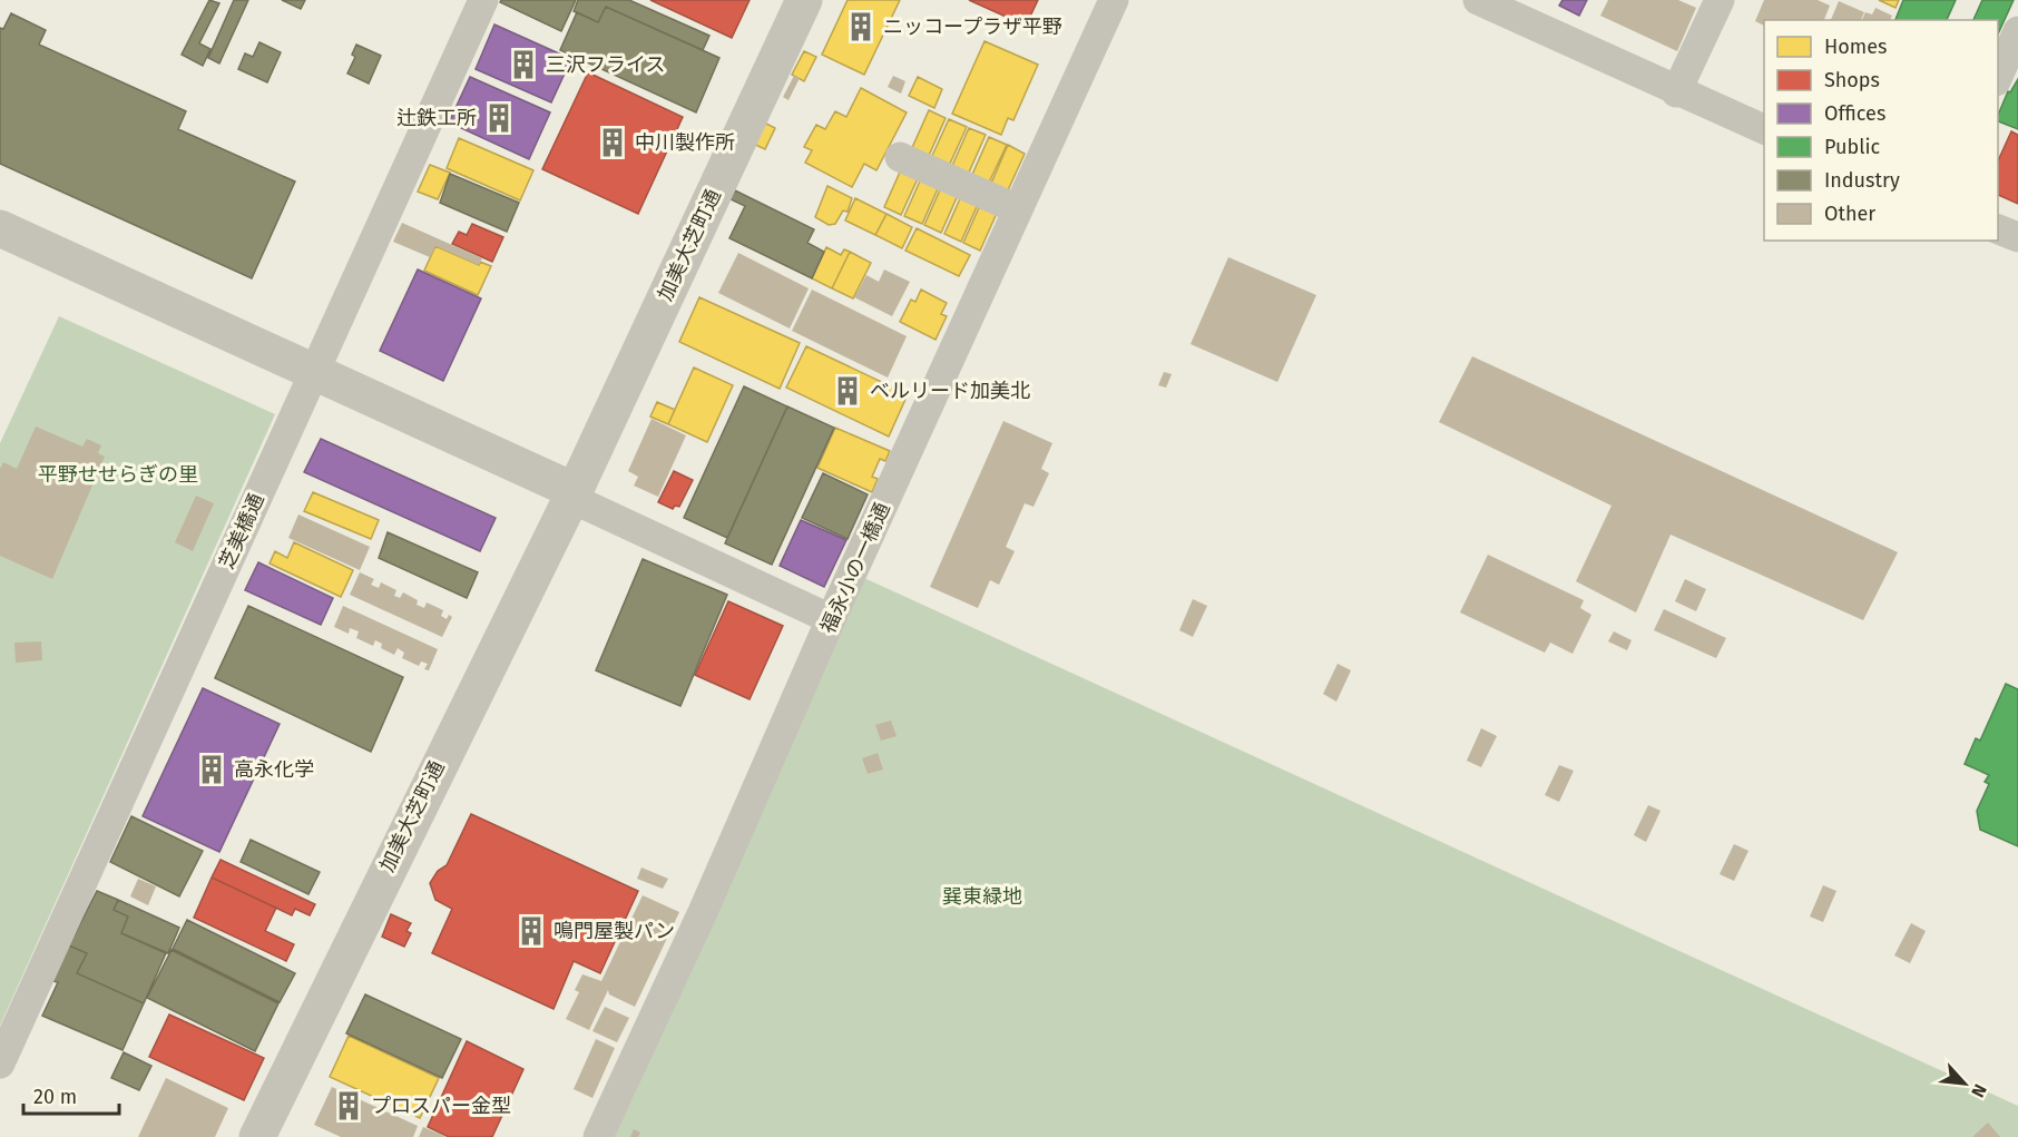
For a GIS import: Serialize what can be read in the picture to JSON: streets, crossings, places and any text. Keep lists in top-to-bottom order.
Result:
{
  "streets": {
    "street": ["加美大芝町通", "芝美橋通", "福永小の一橋通"]
  },
  "parks": ["平野せせらぎの里", "巽東緑地"],
  "places": {
    "building": [
      "ニッコープラザ平野",
      "三沢フライス",
      "辻鉄工所",
      "中川製作所",
      "ベルリード加美北",
      "高永化学",
      "鳴門屋製パン",
      "プロスパー金型"
    ]
  },
  "legend": [
    "Homes",
    "Shops",
    "Offices",
    "Public",
    "Industry",
    "Other"
  ],
  "scale_bar": "20 m",
  "north": "bottom right"
}
